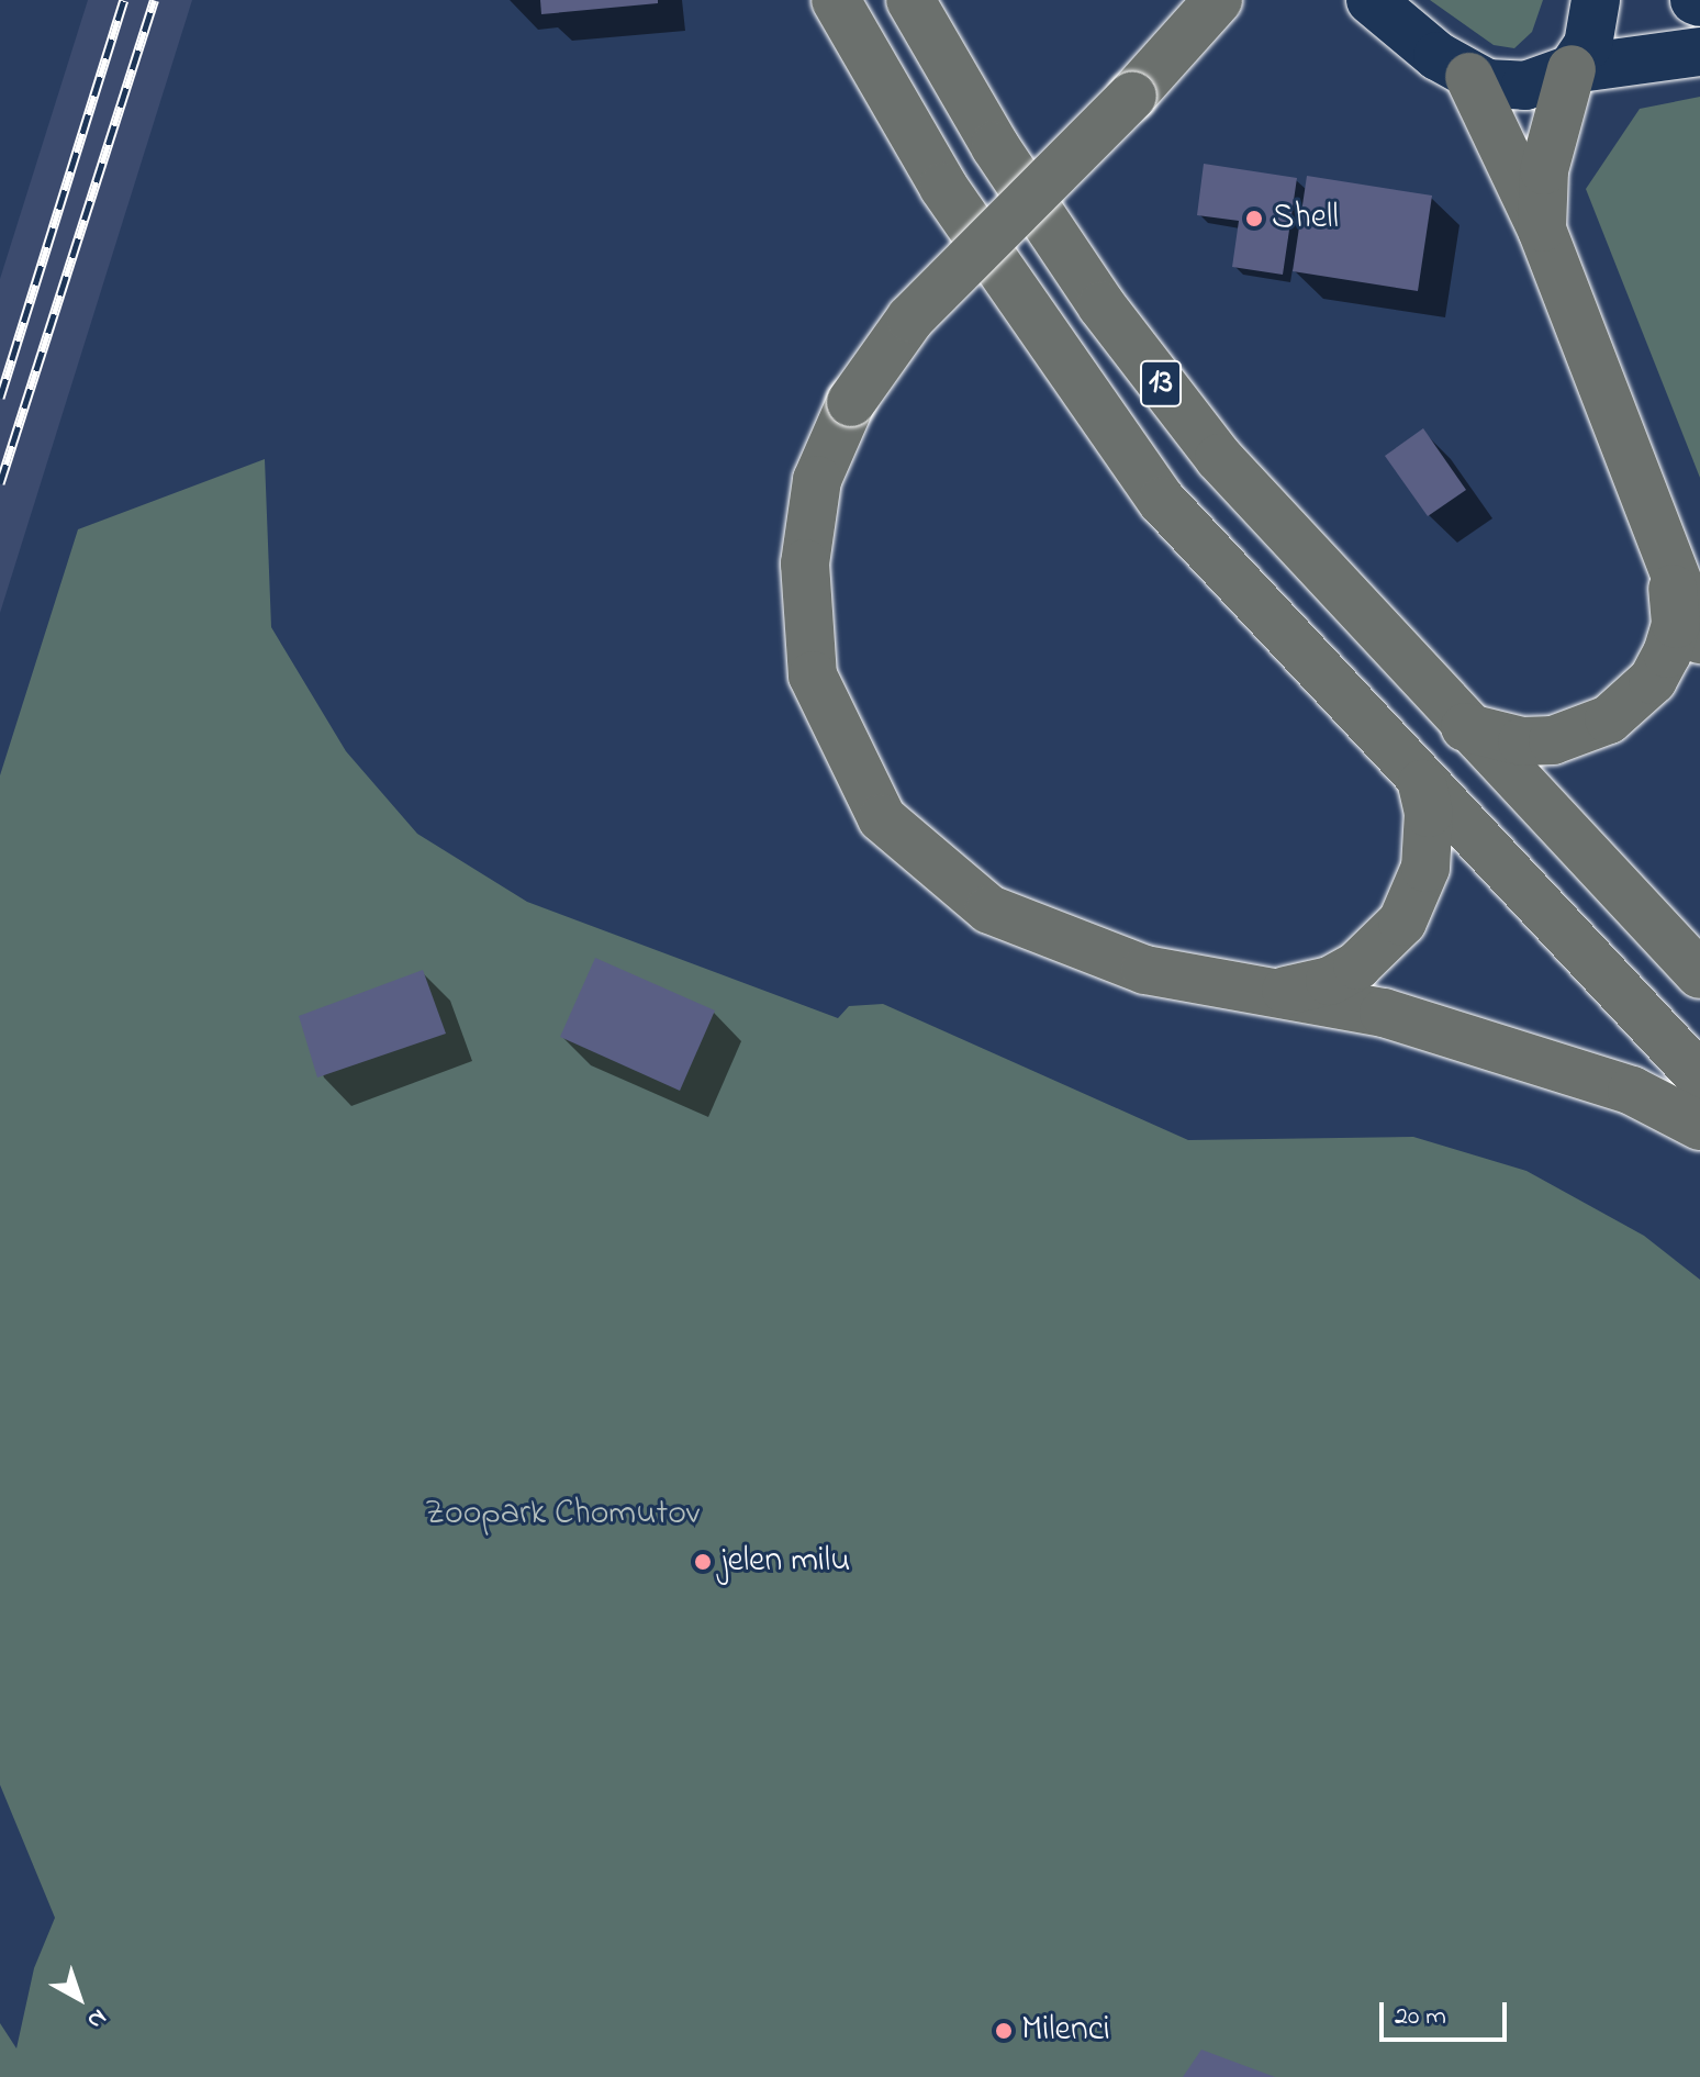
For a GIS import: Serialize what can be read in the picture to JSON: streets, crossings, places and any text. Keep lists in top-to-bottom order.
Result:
{
  "streets": {
    "highway": ["13"]
  },
  "parks": ["Zoopark Chomutov"],
  "places": ["Shell", "jelen milu", "Milenci"],
  "scale_bar": "20 m",
  "north": "bottom right"
}
